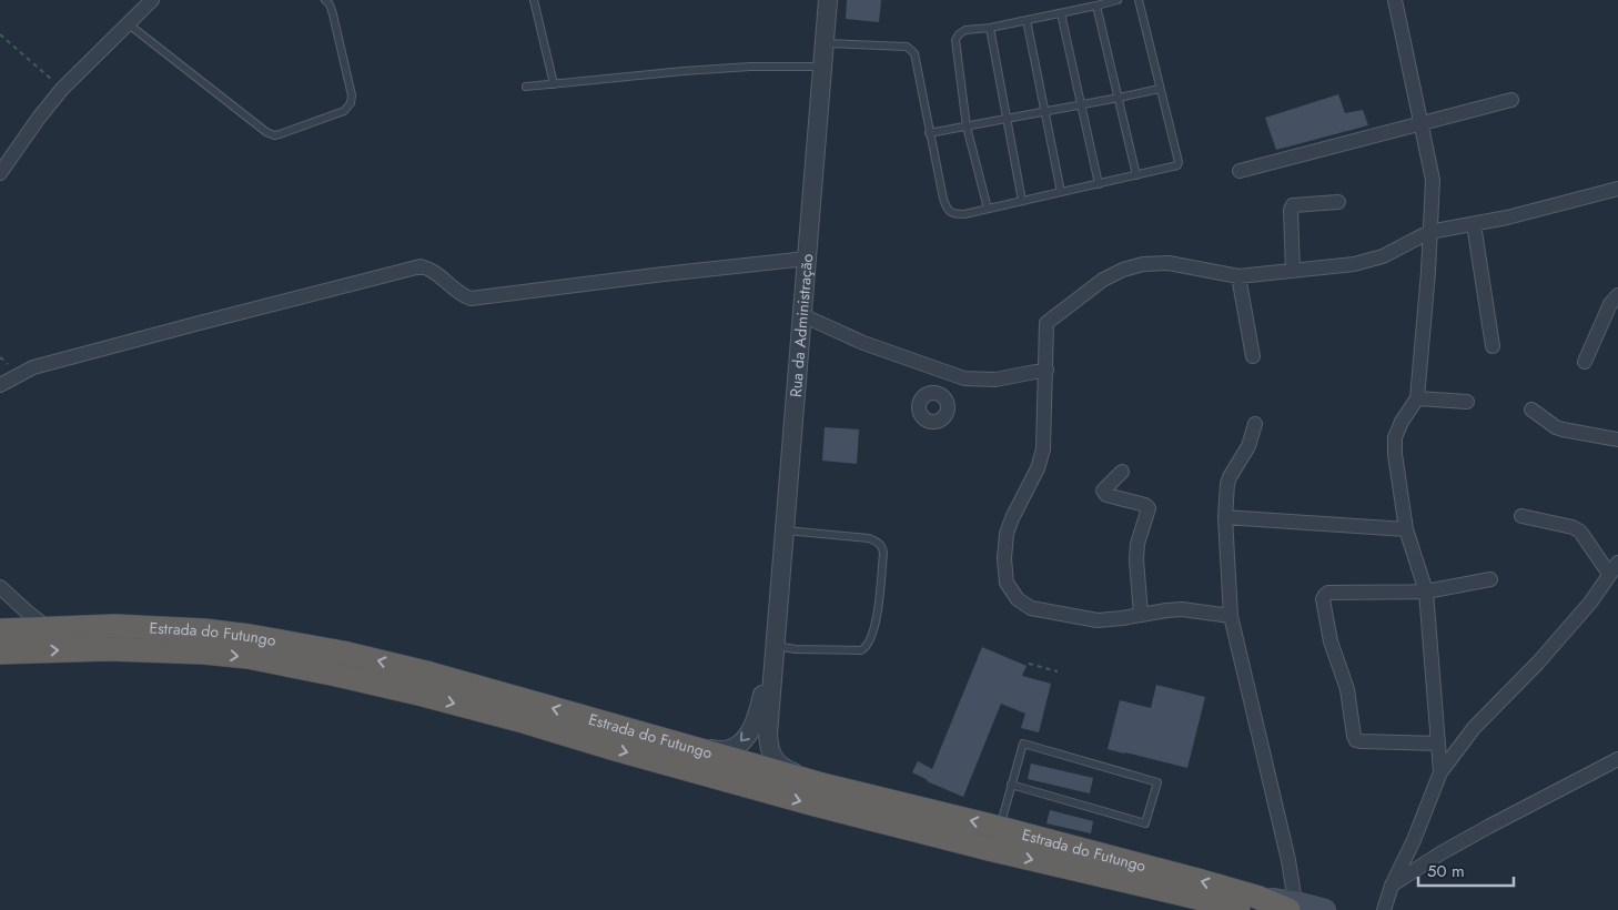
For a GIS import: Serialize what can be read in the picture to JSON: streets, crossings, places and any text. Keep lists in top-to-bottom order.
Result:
{
  "streets": {
    "highway": ["Estrada do Futungo"],
    "street": ["Rua da Administração"]
  },
  "scale_bar": "50 m"
}
